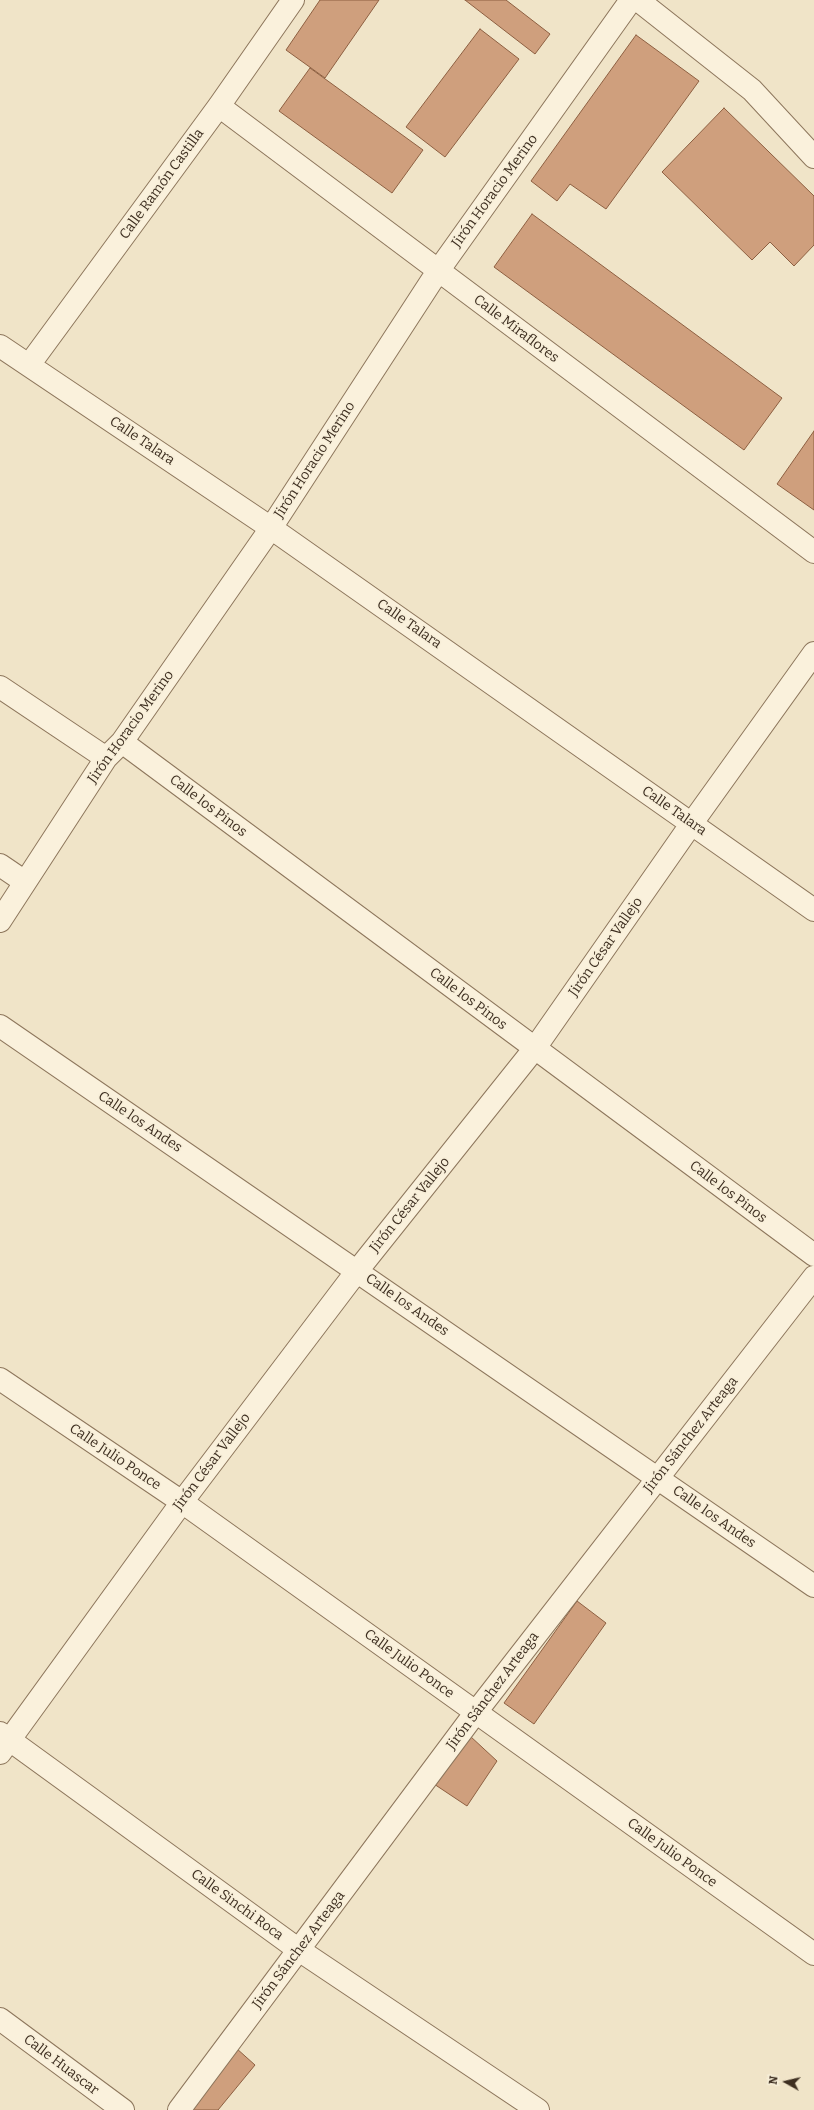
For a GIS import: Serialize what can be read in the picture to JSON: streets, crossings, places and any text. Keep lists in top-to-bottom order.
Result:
{
  "streets": {
    "street": [
      "Calle Ramón Castilla",
      "Jirón Horacio Merino",
      "Calle Miraflores",
      "Calle Talara",
      "Calle los Pinos",
      "Jirón César Vallejo",
      "Calle los Andes",
      "Jirón Sánchez Arteaga",
      "Calle Julio Ponce",
      "Calle Sinchi Roca",
      "Calle Huascar"
    ]
  },
  "crossings": [
    ["Calle Ramón Castilla", "Calle Miraflores"],
    ["Calle Ramón Castilla", "Calle Talara"],
    ["Jirón Horacio Merino", "Calle Miraflores"],
    ["Jirón Horacio Merino", "Calle Talara"],
    ["Jirón Horacio Merino", "Calle los Pinos"],
    ["Calle Talara", "Jirón César Vallejo"],
    ["Calle los Pinos", "Jirón César Vallejo"],
    ["Jirón César Vallejo", "Calle los Andes"],
    ["Jirón César Vallejo", "Calle Julio Ponce"],
    ["Jirón César Vallejo", "Calle Sinchi Roca"],
    ["Calle los Andes", "Jirón Sánchez Arteaga"],
    ["Jirón Sánchez Arteaga", "Calle Julio Ponce"],
    ["Jirón Sánchez Arteaga", "Calle Sinchi Roca"]
  ],
  "north": "left"
}
